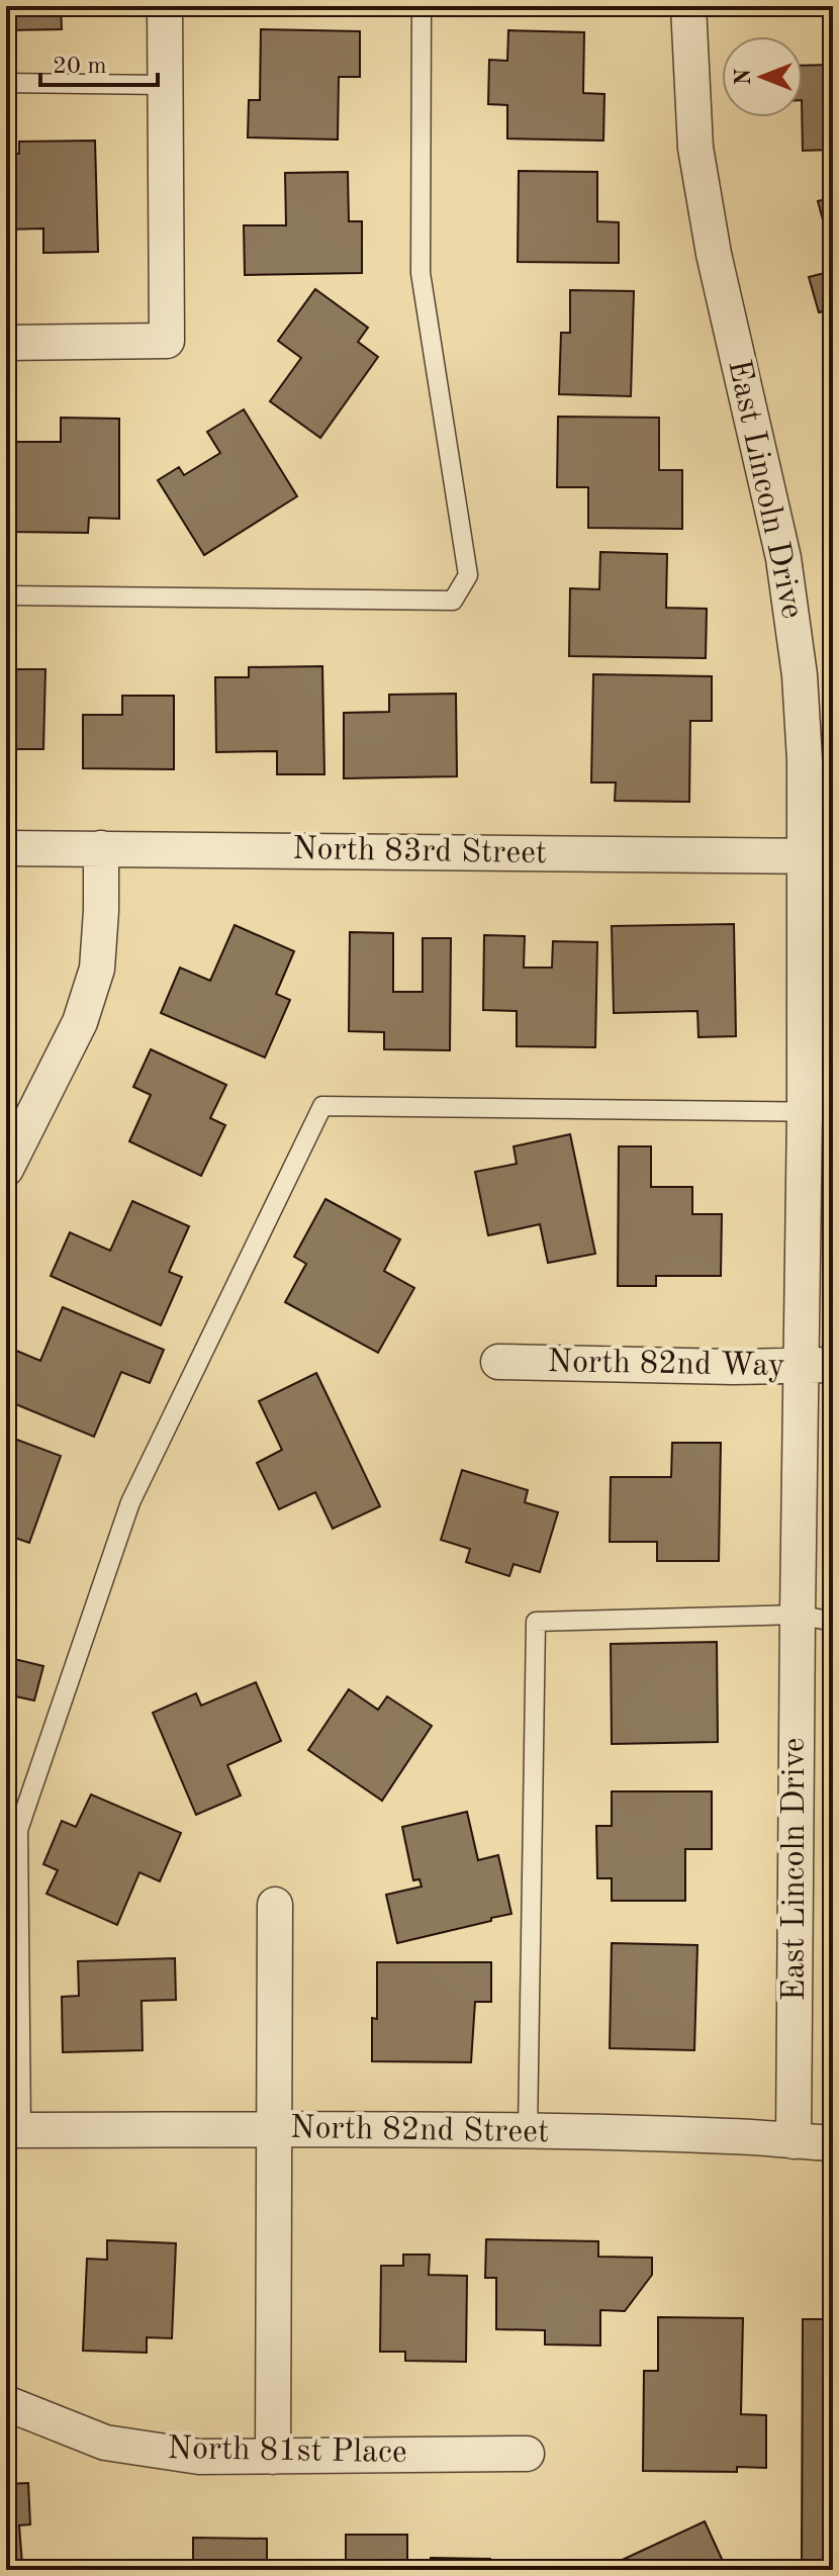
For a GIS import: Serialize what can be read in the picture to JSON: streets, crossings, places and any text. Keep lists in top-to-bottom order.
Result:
{
  "streets": {
    "street": [
      "East Lincoln Drive",
      "North 83rd Street",
      "North 82nd Way",
      "North 82nd Street",
      "North 81st Place"
    ]
  },
  "crossings": [
    ["East Lincoln Drive", "North 83rd Street"],
    ["East Lincoln Drive", "North 82nd Way"],
    ["East Lincoln Drive", "North 82nd Street"]
  ],
  "scale_bar": "20 m",
  "north": "left"
}
